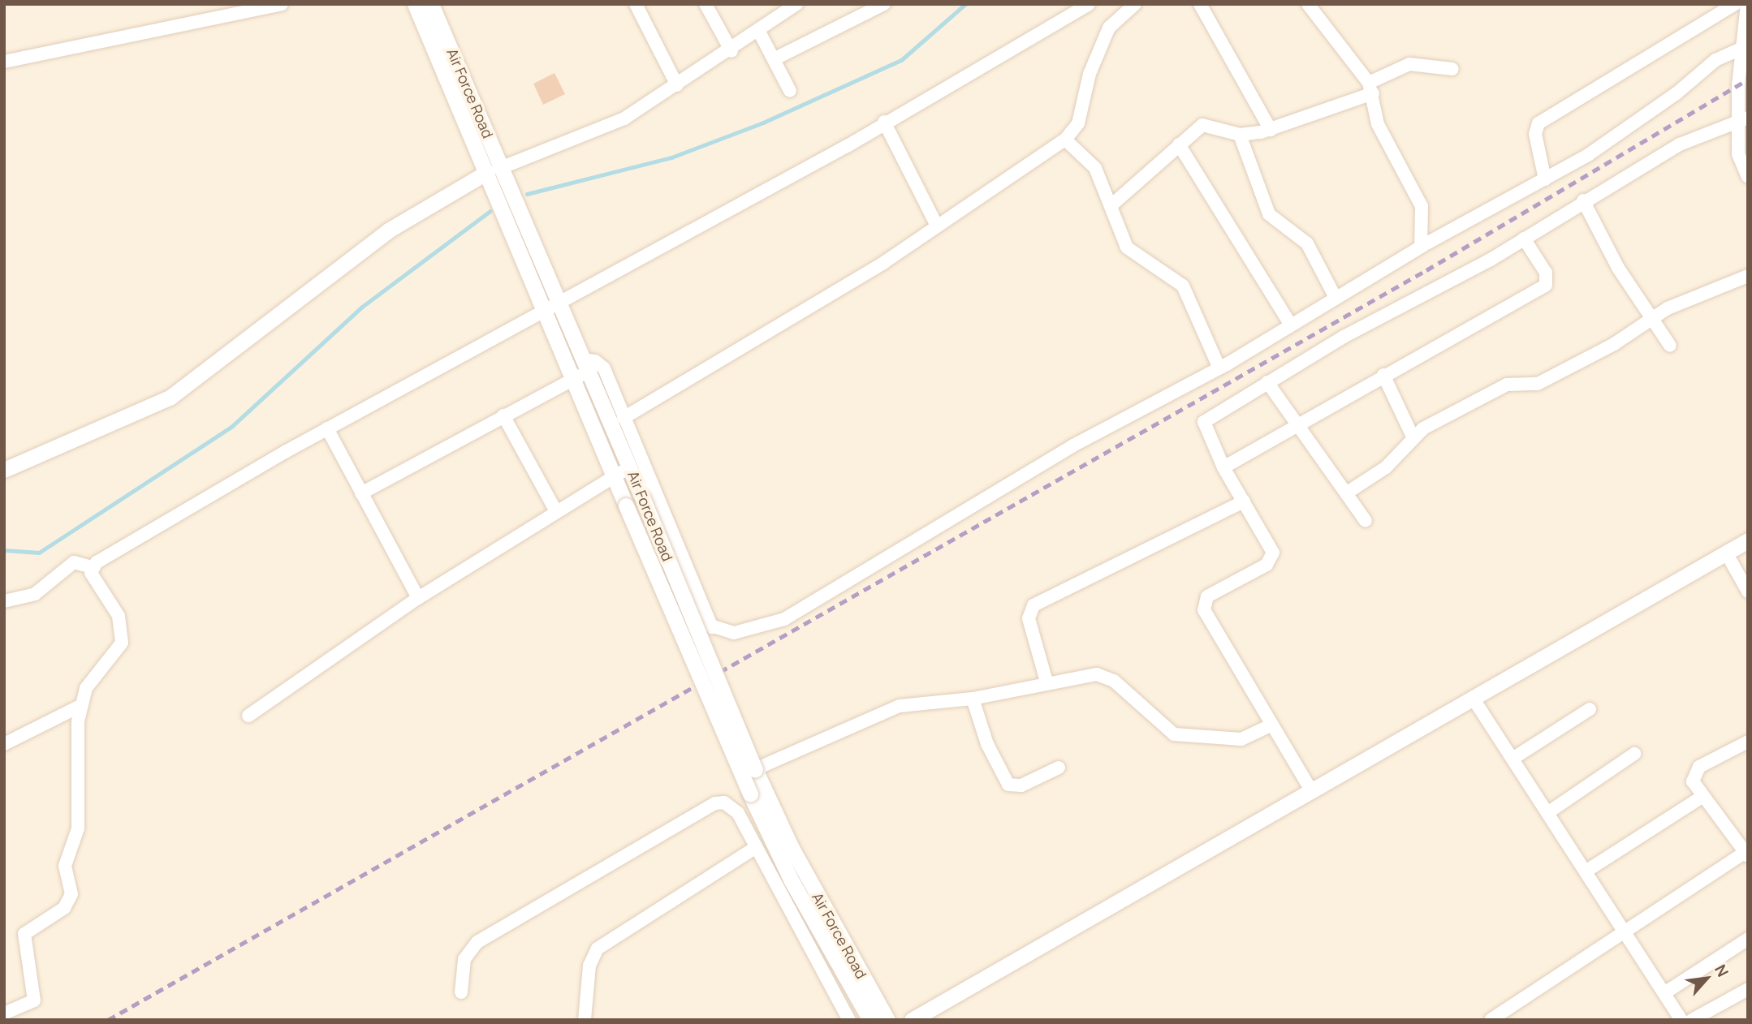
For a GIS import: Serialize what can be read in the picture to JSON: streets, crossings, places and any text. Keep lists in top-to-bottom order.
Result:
{
  "streets": {
    "street": ["Air Force Road"]
  },
  "north": "top right"
}
